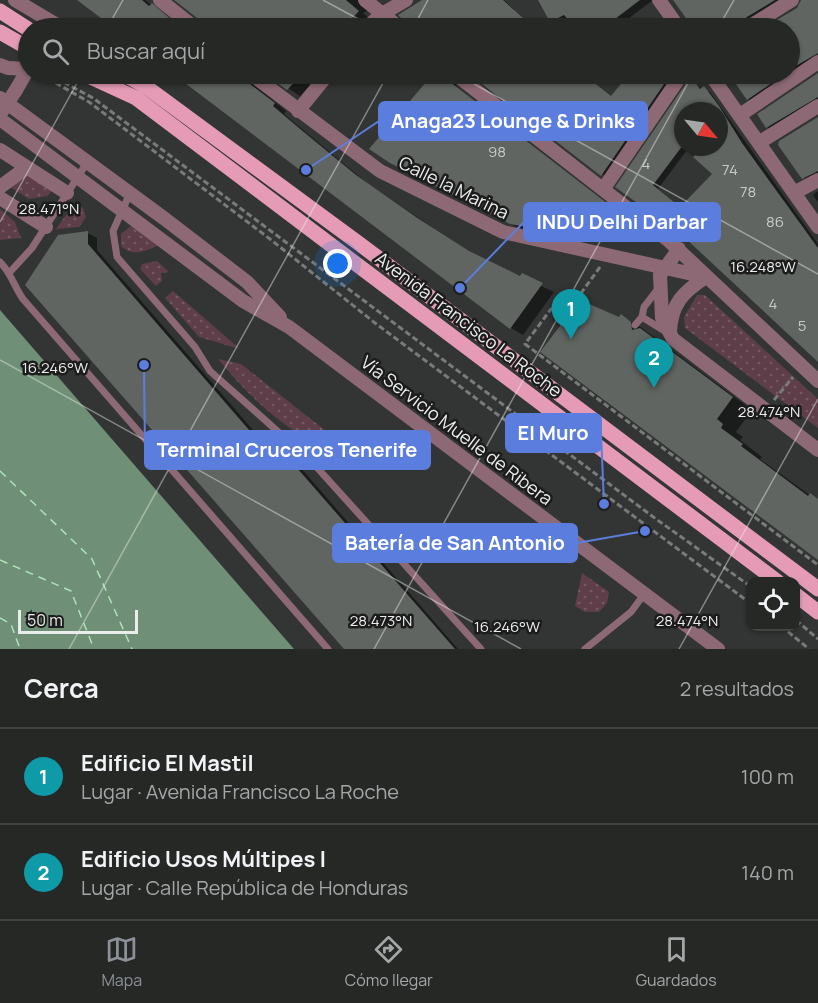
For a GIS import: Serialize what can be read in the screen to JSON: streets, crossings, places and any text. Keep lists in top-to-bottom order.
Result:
{
  "streets": {
    "main road": ["Avenida Francisco La Roche"],
    "street": ["Calle la Marina", "Vía Servicio Muelle de Ribera"]
  },
  "places": [
    "Anaga23 Lounge & Drinks",
    "INDU Delhi Darbar",
    "Terminal Cruceros Tenerife",
    "El Muro",
    "Batería de San Antonio"
  ],
  "house_numbers": [
    "98",
    "4",
    "74",
    "78",
    "86",
    "4",
    "5"
  ],
  "scale_bar": "50 m",
  "north": "bottom right",
  "page": {
    "search": "Buscar aquí",
    "pins": ["1", "2"],
    "scale": "50 m",
    "heading": ["Cerca", "2 resultados"],
    "list": [
      {
        "mark": "1",
        "name": "Edificio El Mastil",
        "note": "Lugar · Avenida Francisco La Roche",
        "value": "100 m"
      },
      {
        "mark": "2",
        "name": "Edificio Usos Múltipes I",
        "note": "Lugar · Calle República de Honduras",
        "value": "140 m"
      }
    ],
    "nav": ["Mapa", "Cómo llegar", "Guardados"]
  },
  "coordinates": [
    "28.471°N",
    "16.248°W",
    "16.246°W",
    "28.474°N",
    "28.473°N"
  ]
}
